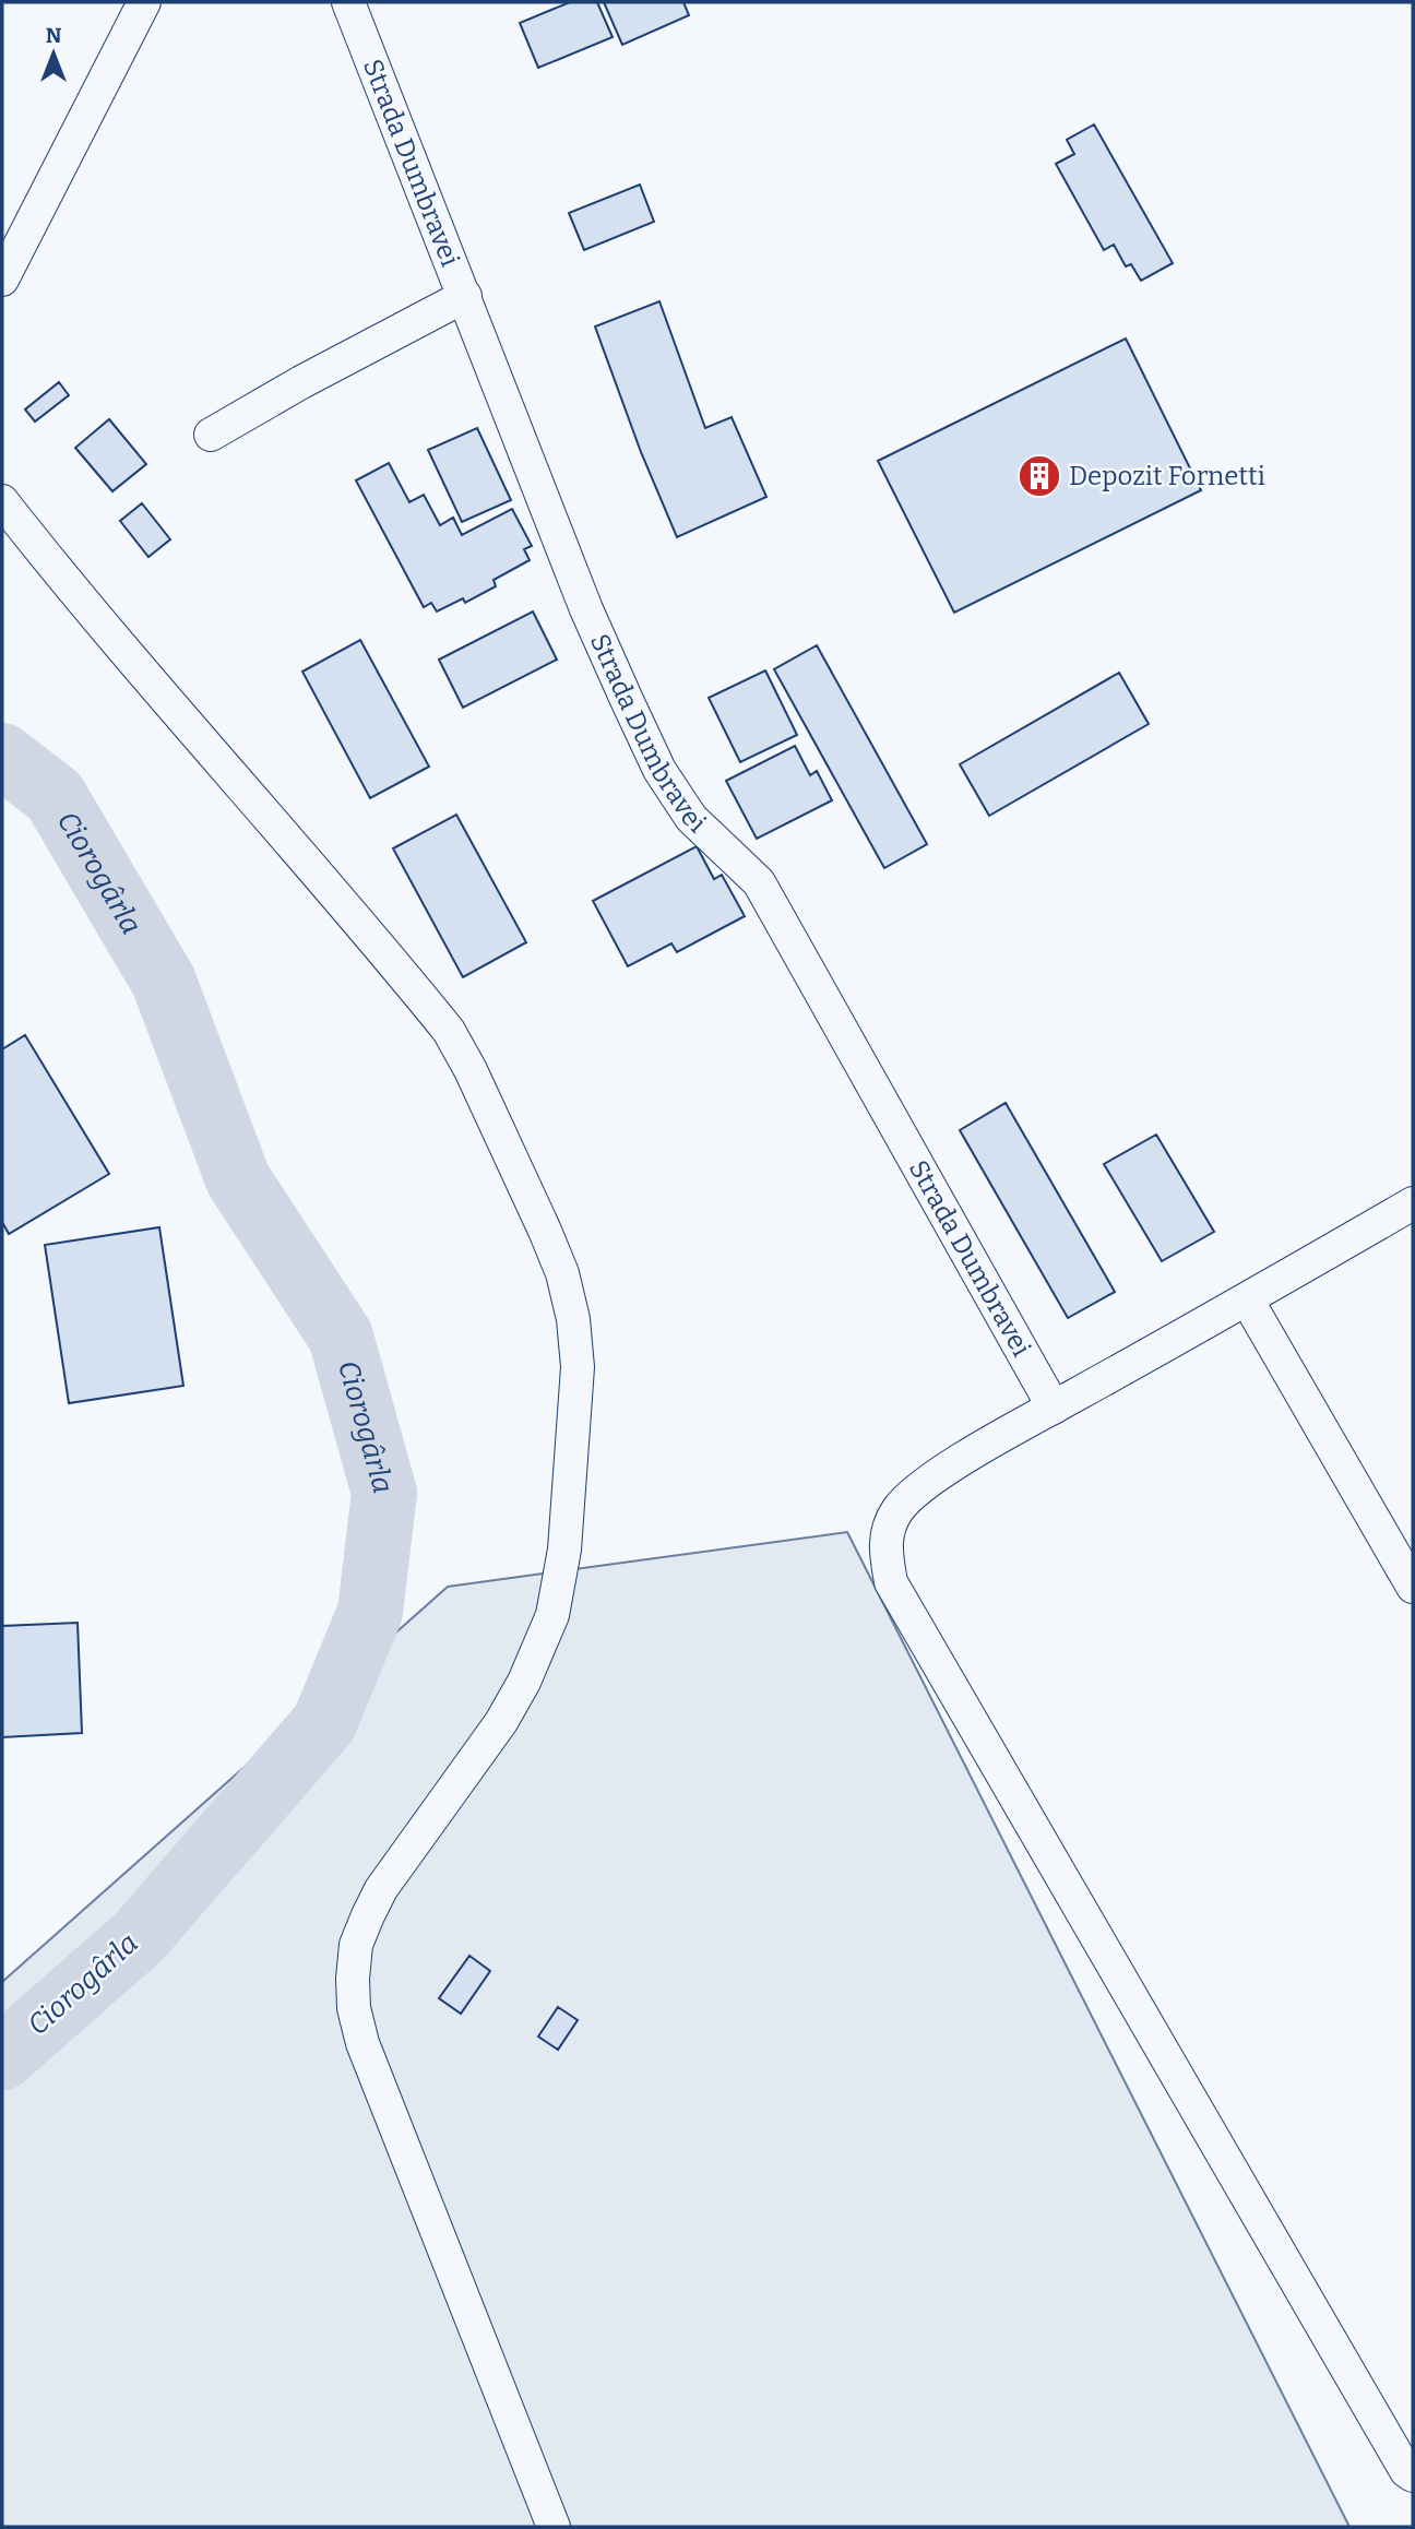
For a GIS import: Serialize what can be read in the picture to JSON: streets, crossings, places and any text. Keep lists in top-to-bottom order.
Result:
{
  "streets": {
    "street": ["Strada Dumbravei"]
  },
  "water": ["Ciorogârla"],
  "places": {
    "building": ["Depozit Fornetti"]
  },
  "north": "top"
}
